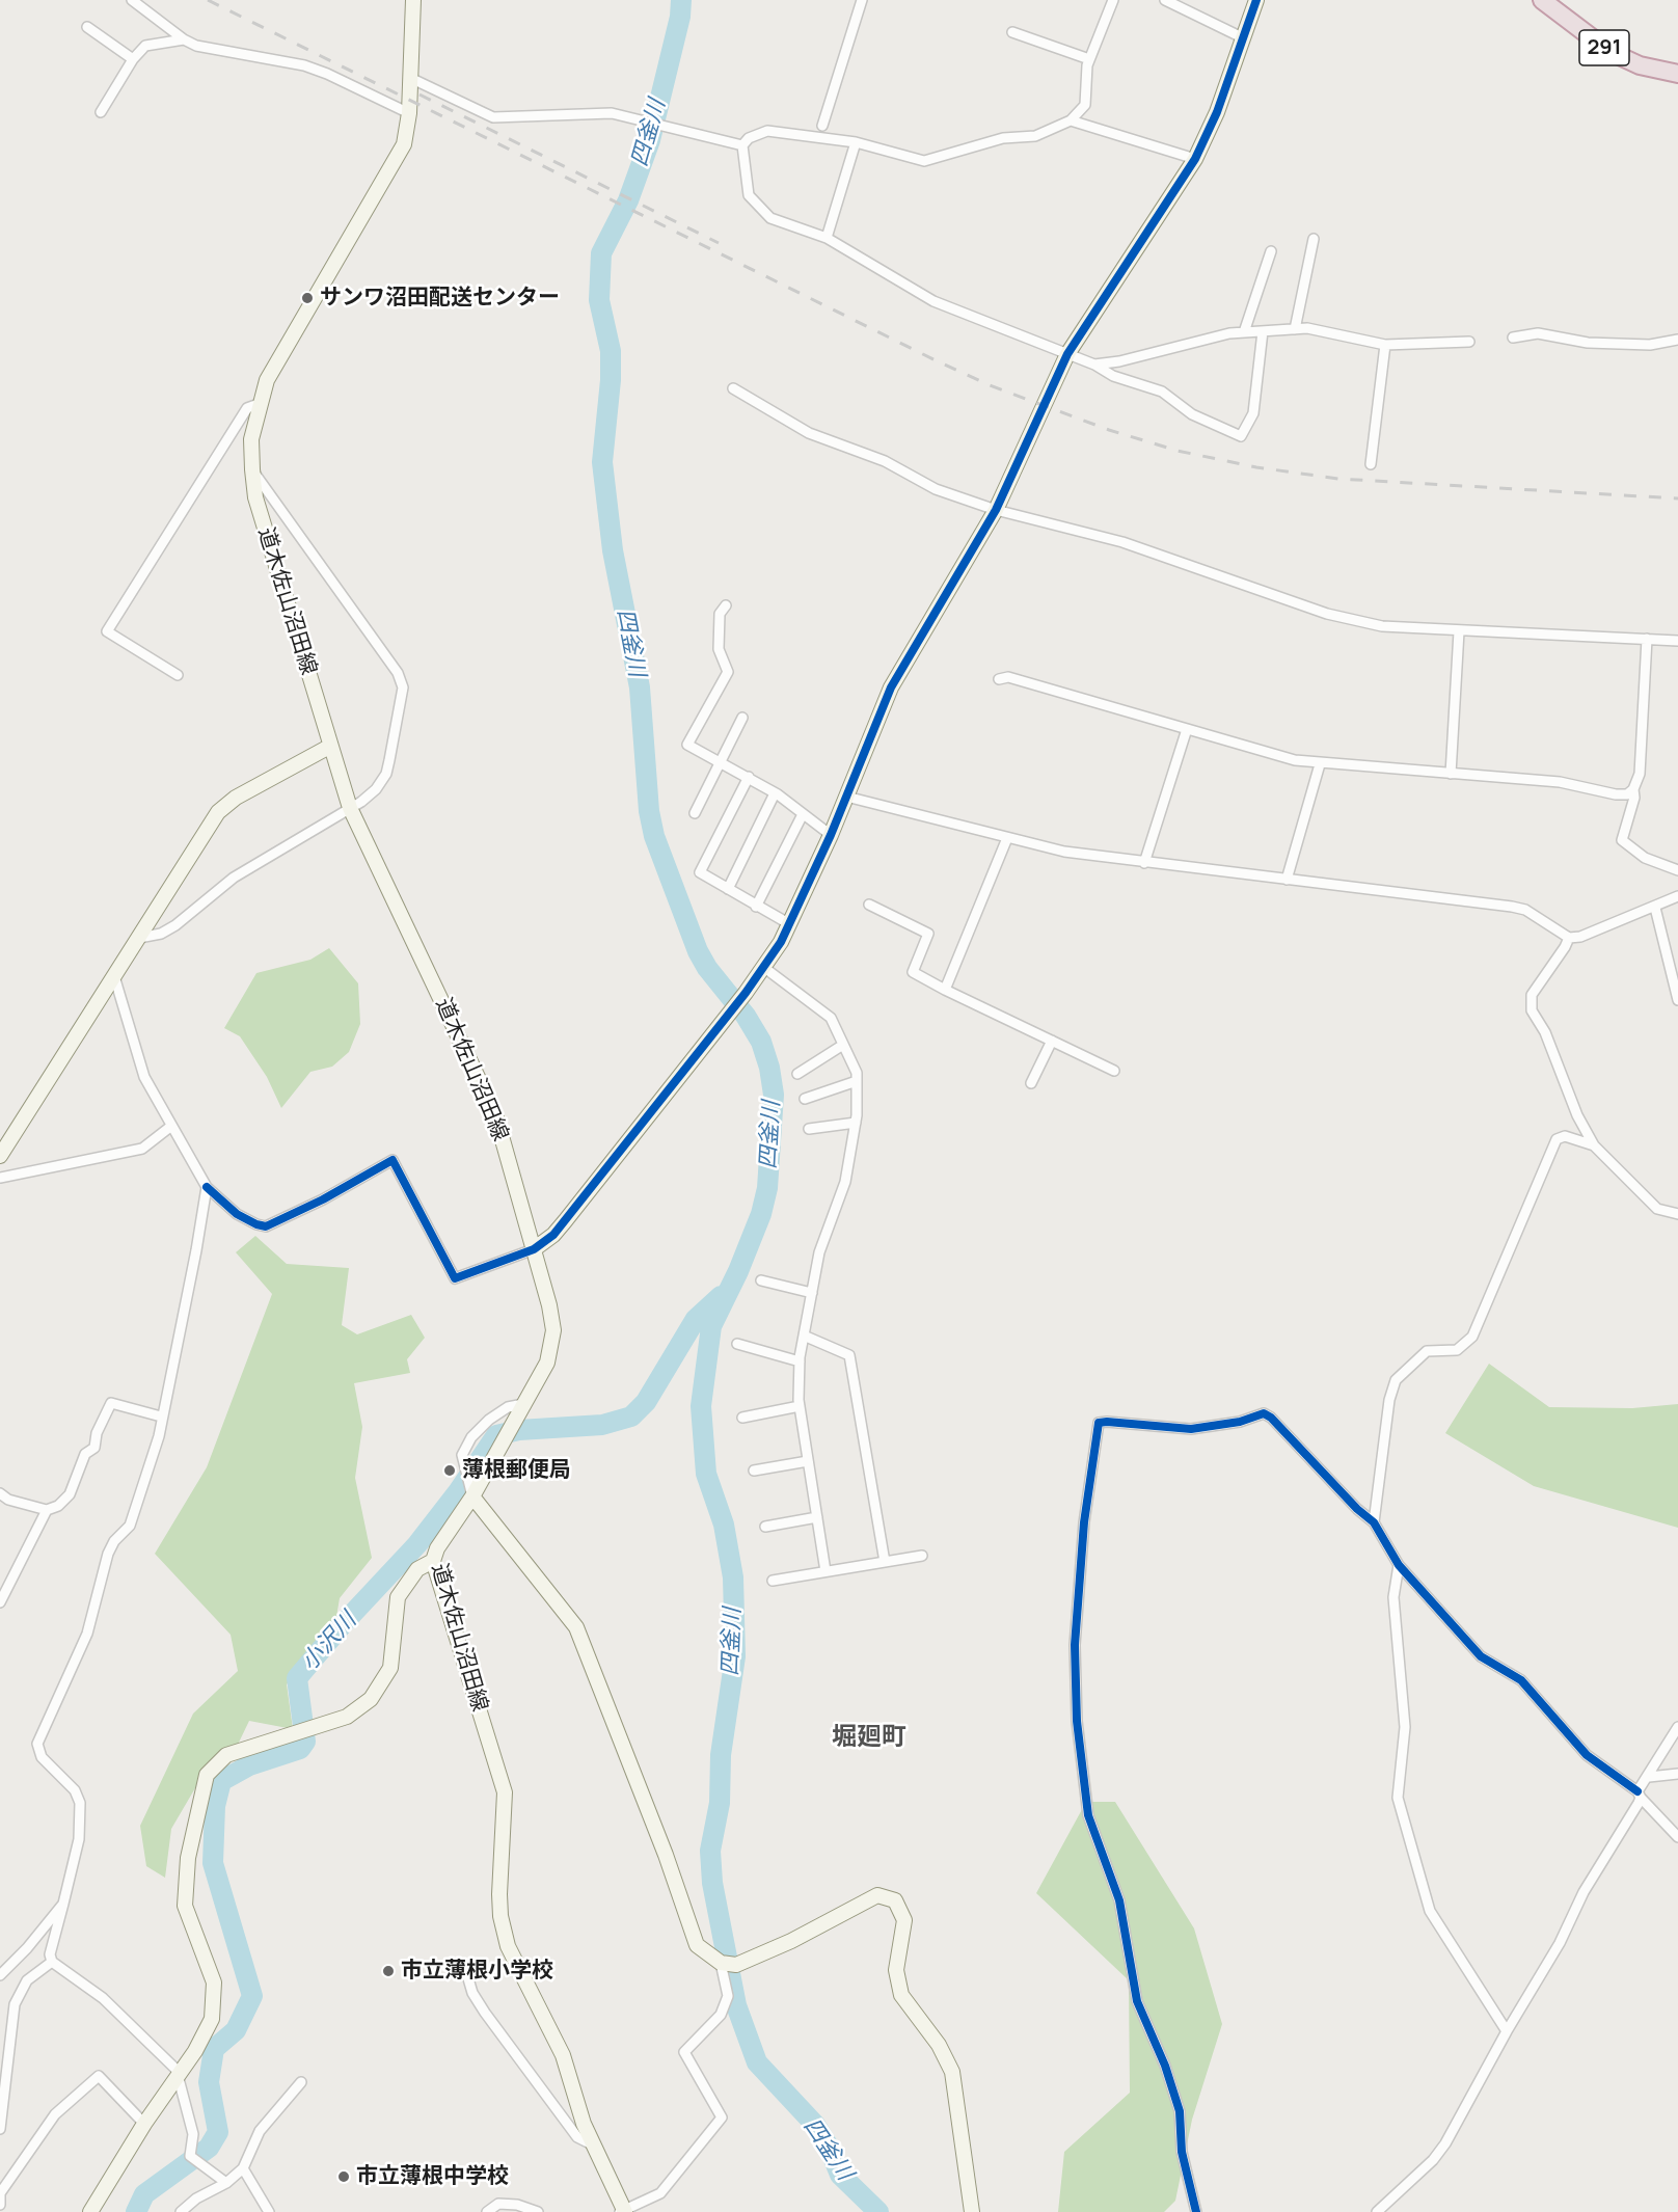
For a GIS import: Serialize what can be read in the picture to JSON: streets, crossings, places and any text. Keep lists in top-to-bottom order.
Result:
{
  "streets": {
    "highway": ["291"],
    "street": ["道木佐山沼田線"]
  },
  "districts": ["堀廻町"],
  "water": ["四釜川", "小沢川"],
  "places": [
    "サンワ沼田配送センター",
    "薄根郵便局",
    "市立薄根小学校",
    "市立薄根中学校"
  ]
}
